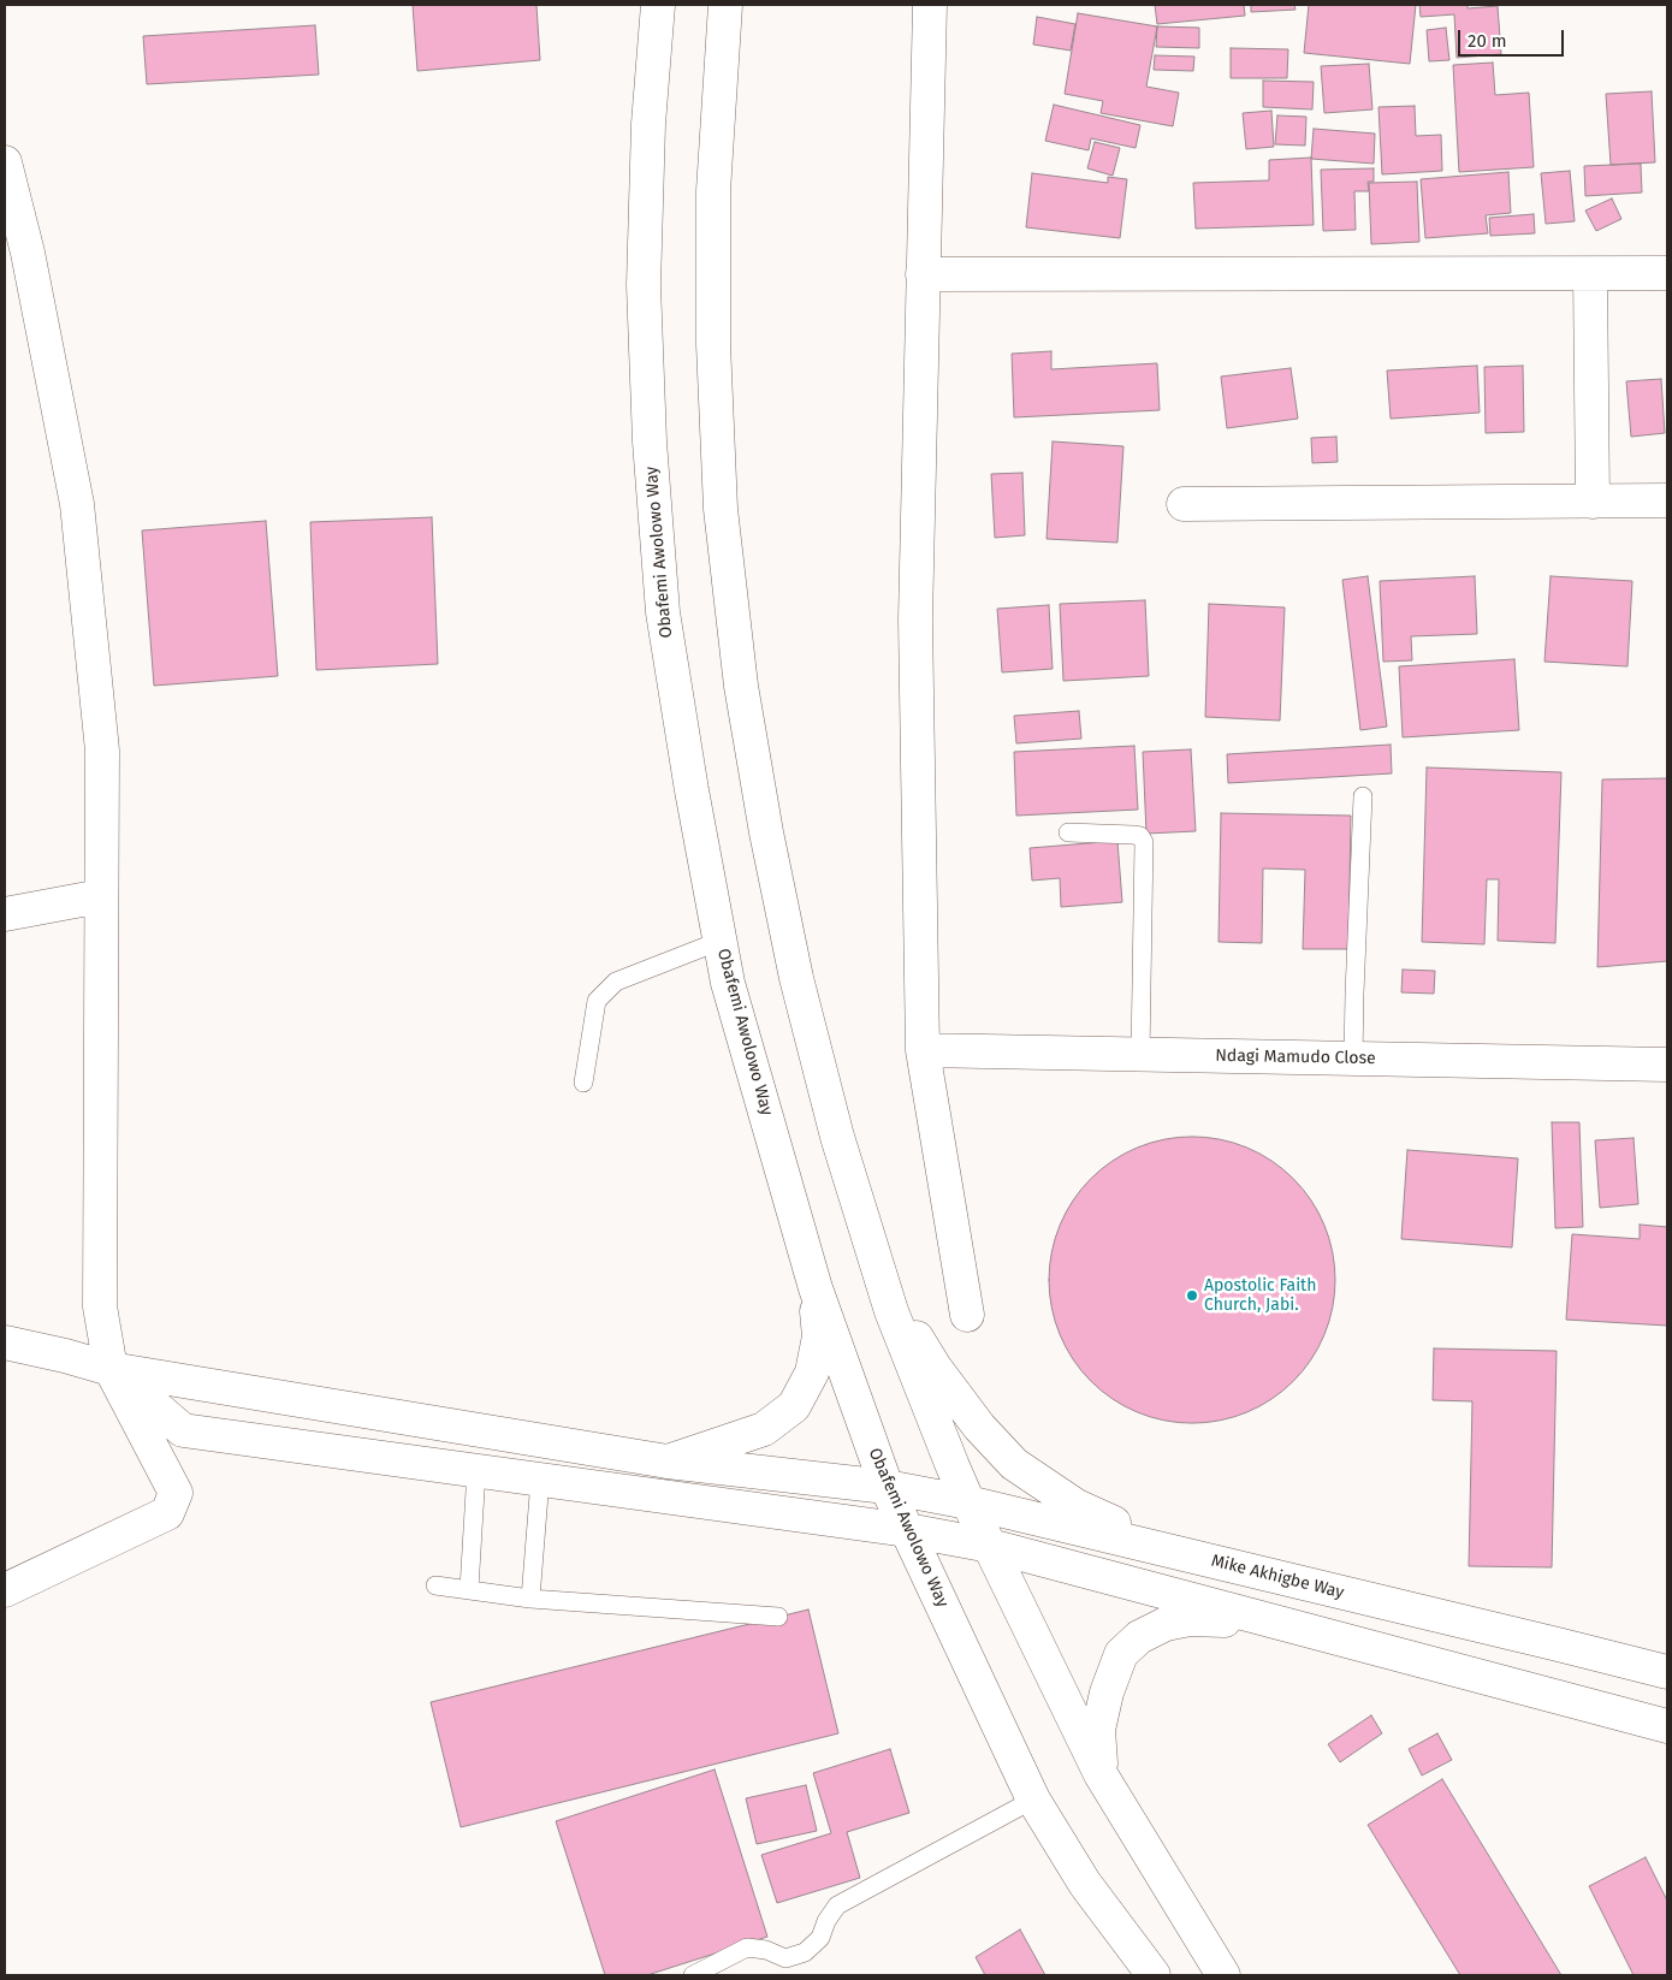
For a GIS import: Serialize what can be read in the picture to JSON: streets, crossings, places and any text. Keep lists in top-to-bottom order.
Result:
{
  "streets": {
    "street": ["Obafemi Awolowo Way", "Ndagi Mamudo Close", "Mike Akhigbe Way"]
  },
  "crossings": [
    ["Obafemi Awolowo Way", "Mike Akhigbe Way"]
  ],
  "places": ["Apostolic Faith Church, Jabi."],
  "scale_bar": "20 m"
}
